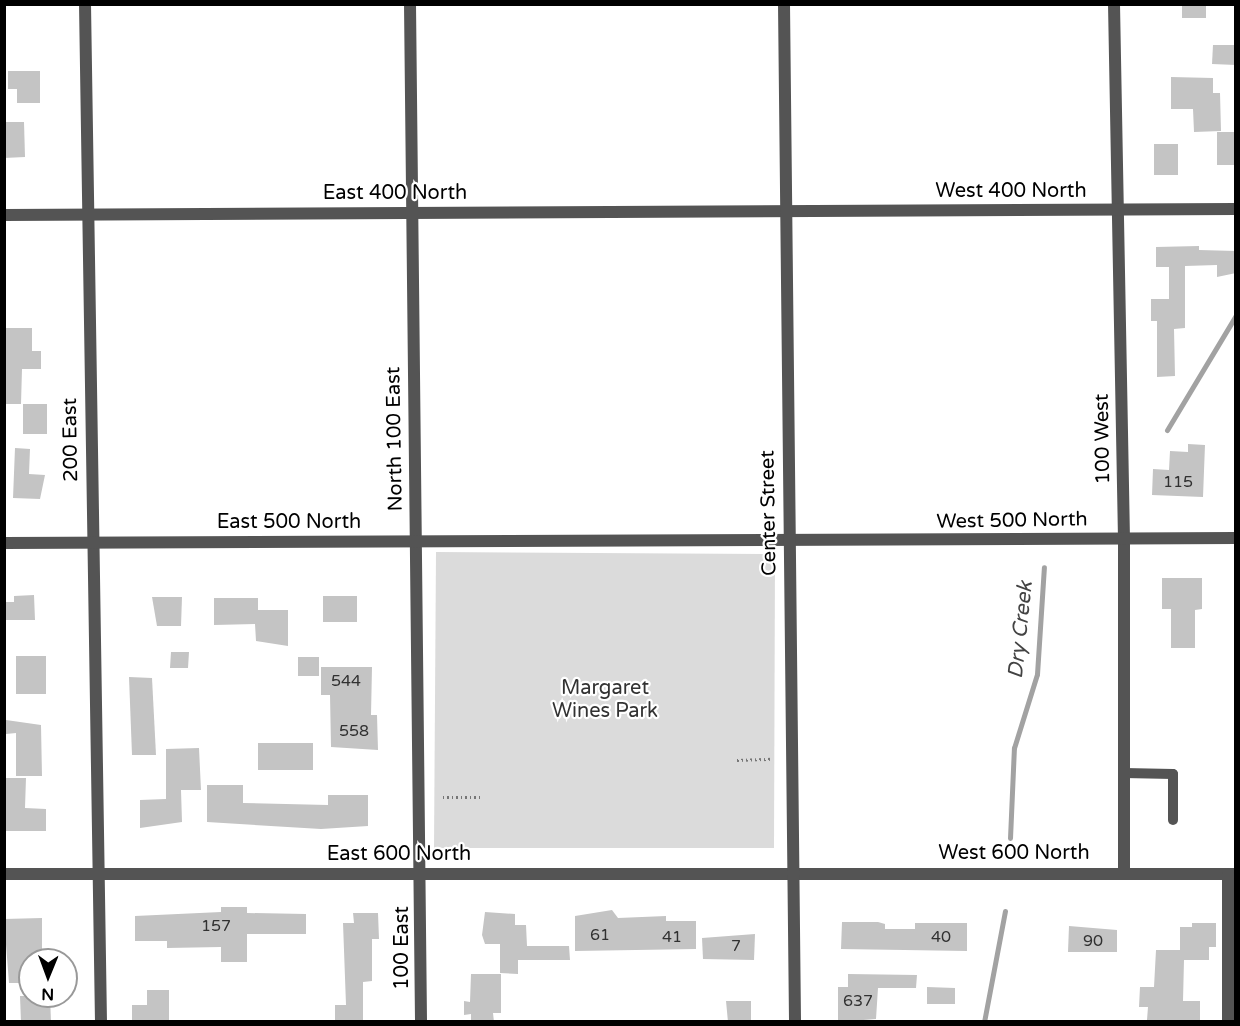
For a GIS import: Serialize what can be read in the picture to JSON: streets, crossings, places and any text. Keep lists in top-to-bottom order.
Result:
{
  "streets": {
    "street": [
      "West 400 North",
      "East 400 North",
      "North 100 East",
      "100 West",
      "200 East",
      "Center Street",
      "West 500 North",
      "East 500 North",
      "West 600 North",
      "East 600 North",
      "100 East"
    ]
  },
  "crossings": [
    ["West 400 North", "East 400 North"],
    ["West 400 North", "100 West"],
    ["West 400 North", "Center Street"],
    ["East 400 North", "North 100 East"],
    ["East 400 North", "200 East"],
    ["East 400 North", "Center Street"],
    ["North 100 East", "East 500 North"],
    ["North 100 East", "East 600 North"],
    ["North 100 East", "100 East"],
    ["100 West", "West 500 North"],
    ["100 West", "West 600 North"],
    ["200 East", "East 500 North"],
    ["200 East", "East 600 North"],
    ["Center Street", "West 500 North"],
    ["Center Street", "East 500 North"],
    ["Center Street", "West 600 North"],
    ["Center Street", "East 600 North"],
    ["West 500 North", "East 500 North"],
    ["West 600 North", "East 600 North"],
    ["East 600 North", "100 East"]
  ],
  "water": ["Dry Creek"],
  "parks": ["Margaret Wines Park"],
  "house_numbers": [
    "115",
    "544",
    "558",
    "157",
    "61",
    "41",
    "40",
    "90",
    "7",
    "637"
  ],
  "north": "bottom"
}
